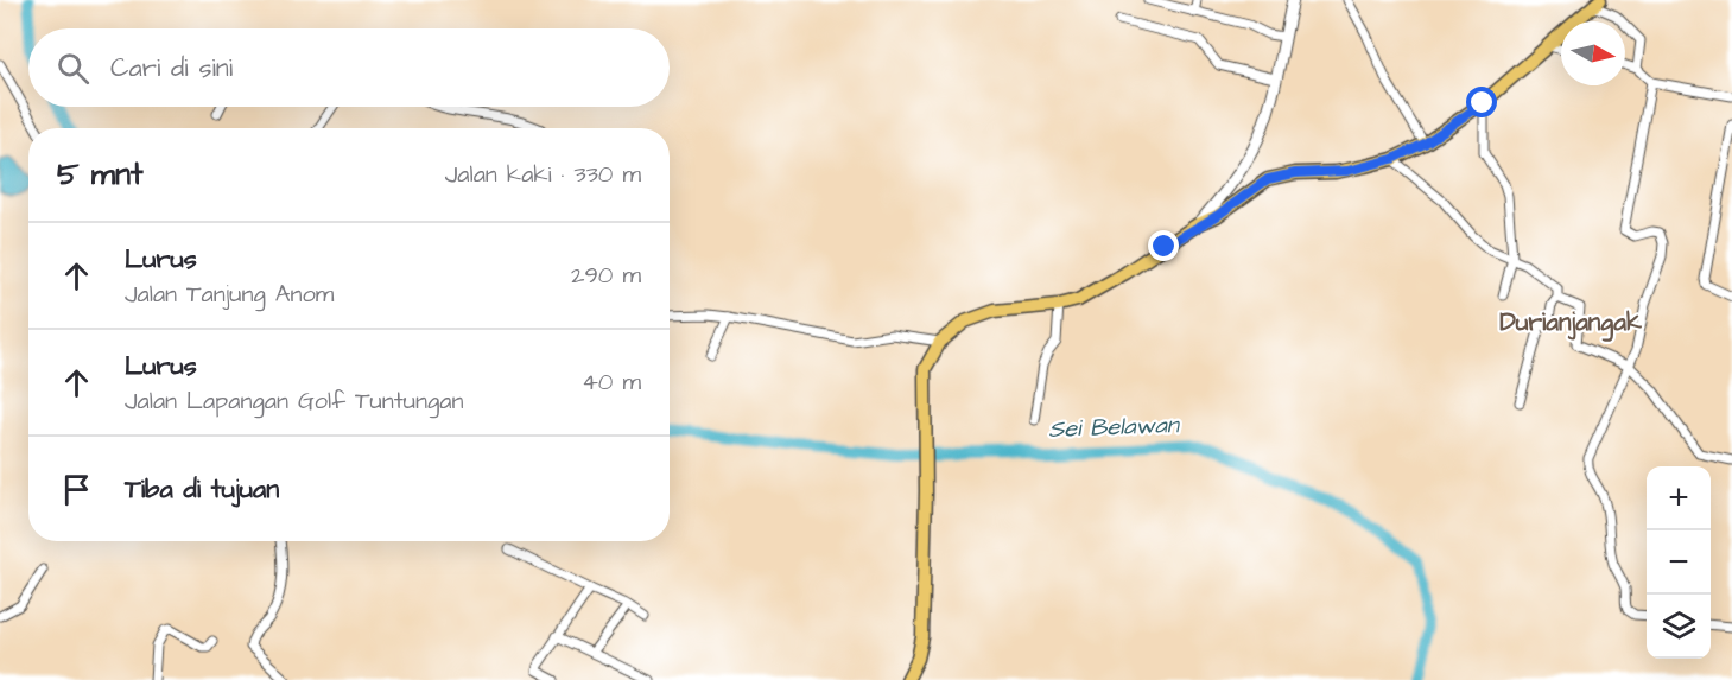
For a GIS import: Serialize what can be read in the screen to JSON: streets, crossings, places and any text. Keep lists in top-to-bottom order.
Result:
{
  "districts": ["Durianjangak"],
  "water": ["Sei Belawan"],
  "north": "right",
  "page": {
    "search": "Cari di sini",
    "heading": ["5 mnt", "Jalan kaki · 330 m"],
    "list": [
      ["Lurus", "Jalan Tanjung Anom", "290 m"],
      ["Lurus", "Jalan Lapangan Golf Tuntungan", "40 m"],
      "Tiba di tujuan"
    ],
    "map_buttons": ["+", "−"]
  }
}
